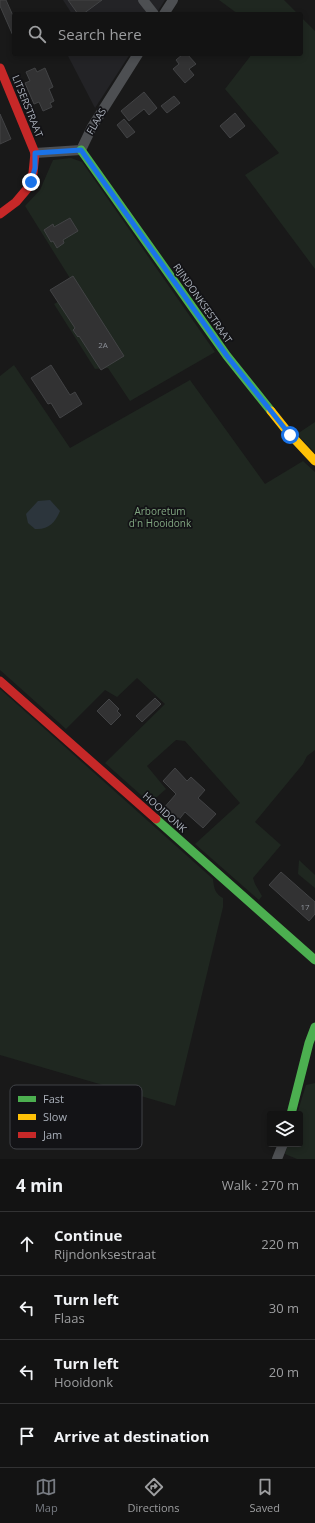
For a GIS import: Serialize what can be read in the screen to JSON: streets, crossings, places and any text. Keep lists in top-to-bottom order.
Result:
{
  "streets": {
    "street": [
      "LITSERSTRAAT",
      "FLAAS",
      "RIJNDONKSESTRAAT",
      "HOOIDONK"
    ]
  },
  "crossings": [
    ["FLAAS", "RIJNDONKSESTRAAT"]
  ],
  "parks": ["Arboretum d'n Hooidonk"],
  "house_numbers": ["2A", "17"],
  "legend": ["Fast", "Slow", "Jam"],
  "page": {
    "search": "Search here",
    "heading": ["4 min", "Walk · 270 m"],
    "list": [
      ["Continue", "Rijndonksestraat", "220 m"],
      ["Turn left", "Flaas", "30 m"],
      ["Turn left", "Hooidonk", "20 m"],
      "Arrive at destination"
    ],
    "nav": ["Map", "Directions", "Saved"]
  }
}
